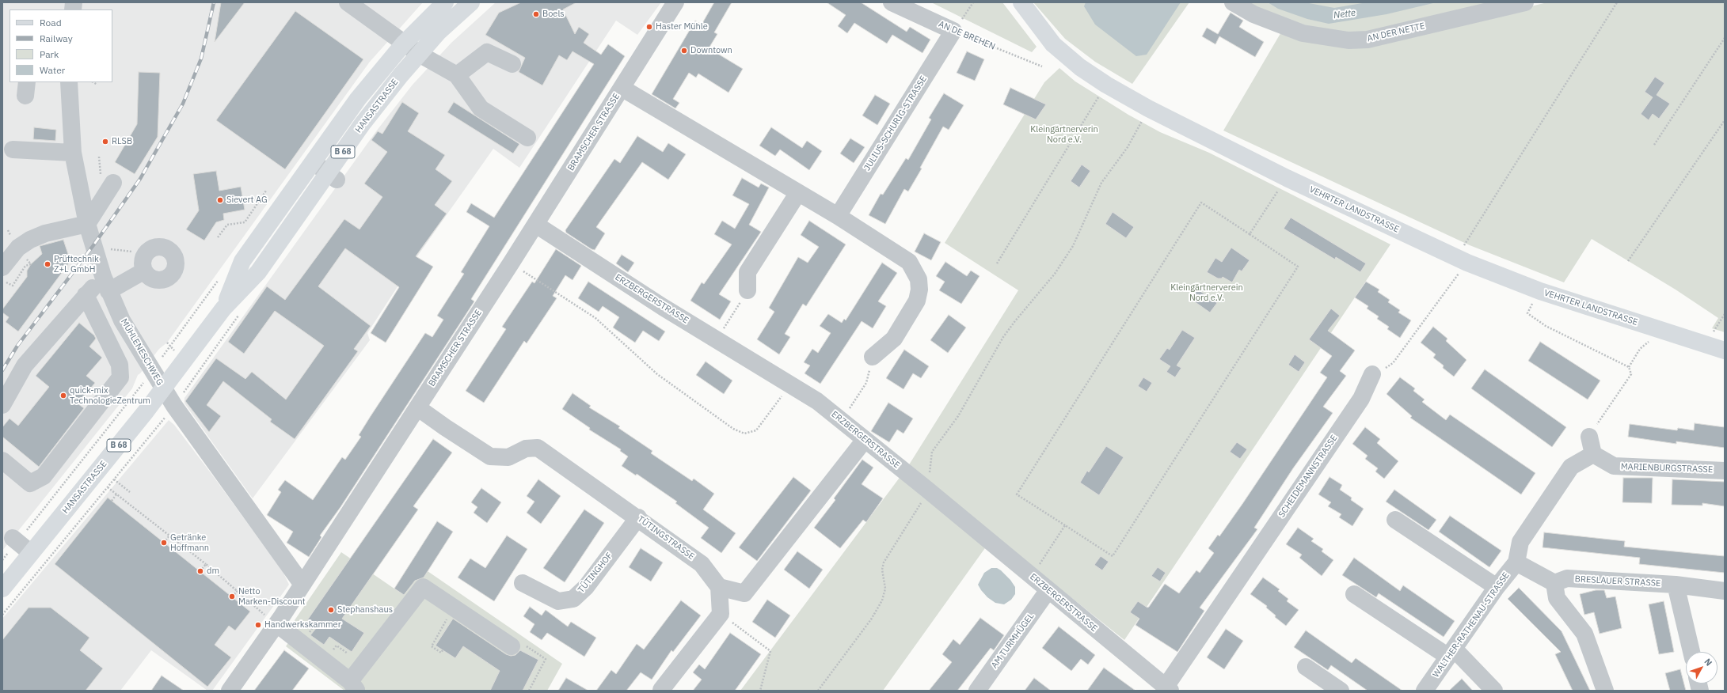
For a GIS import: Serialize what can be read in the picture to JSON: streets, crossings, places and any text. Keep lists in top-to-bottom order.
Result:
{
  "streets": {
    "main road": ["HANSASTRASSE", "B 68", "VEHRTER LANDSTRASSE"],
    "street": [
      "AN DER NETTE",
      "AN DE BREHEN",
      "JULIUS-SCHURIG-STRASSE",
      "BRAMSCHER STRASSE",
      "ERZBERGERSTRASSE",
      "MÜHLENESCHWEG",
      "MARIENBURGSTRASSE",
      "SCHEIDEMANNSTRASSE",
      "TÜTINGSTRASSE",
      "TÜTINGHOF",
      "BRESLAUER STRASSE",
      "WALTHER-RATHENAU-STRASSE",
      "AM TURMHÜGEL"
    ]
  },
  "crossings": [
    ["AN DE BREHEN", "JULIUS-SCHURIG-STRASSE"],
    ["HANSASTRASSE", "MÜHLENESCHWEG"],
    ["BRAMSCHER STRASSE", "ERZBERGERSTRASSE"],
    ["BRAMSCHER STRASSE", "MÜHLENESCHWEG"],
    ["BRAMSCHER STRASSE", "TÜTINGSTRASSE"],
    ["ERZBERGERSTRASSE", "SCHEIDEMANNSTRASSE"],
    ["ERZBERGERSTRASSE", "AM TURMHÜGEL"],
    ["MARIENBURGSTRASSE", "WALTHER-RATHENAU-STRASSE"],
    ["TÜTINGSTRASSE", "TÜTINGHOF"]
  ],
  "water": ["Nette"],
  "parks": ["Kleingärtnerverin Nord e.V.", "Kleingärtnerverein Nord e.V."],
  "places": [
    "Boels",
    "Haster Mühle",
    "Downtown",
    "RLSB",
    "Sievert AG",
    "Prüftechnik Z+L GmbH",
    "quick-mix TechnologieZentrum",
    "Getränke Hoffmann",
    "dm",
    "Netto Marken-Discount",
    "Stephanshaus",
    "Handwerkskammer"
  ],
  "legend": [
    "Road",
    "Railway",
    "Park",
    "Water"
  ],
  "north": "top right"
}
